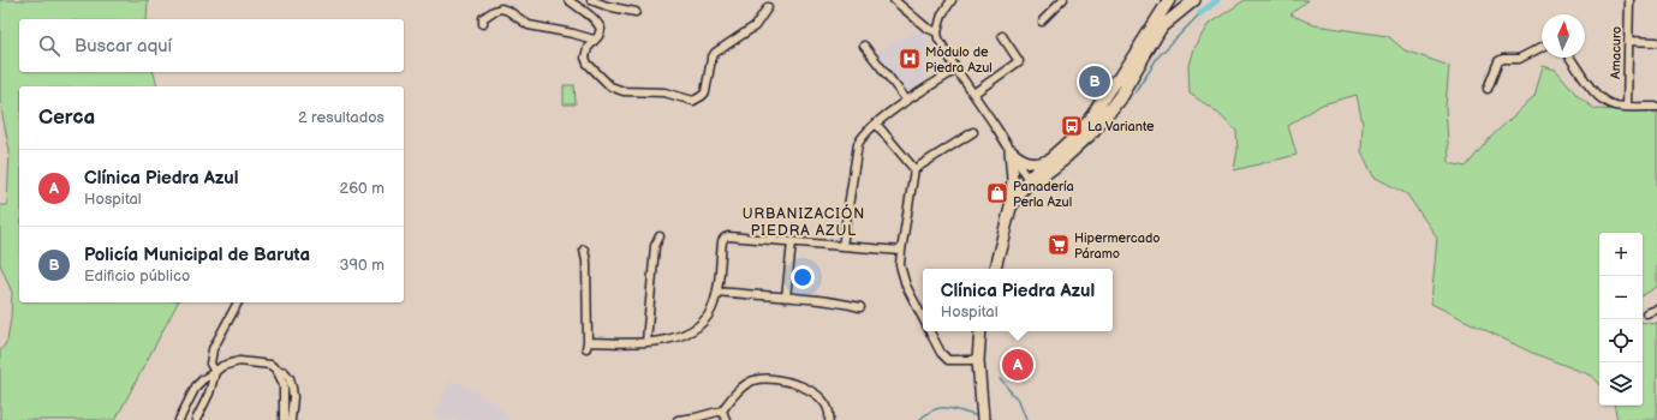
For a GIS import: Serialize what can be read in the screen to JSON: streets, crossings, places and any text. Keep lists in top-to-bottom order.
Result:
{
  "streets": {
    "street": ["Amacuro"]
  },
  "districts": ["URBANIZACIÓN PIEDRA AZUL"],
  "places": {
    "hospital": ["Módulo de Piedra Azul"],
    "bus stop": ["La Variante"],
    "shop": ["Panadería Perla Azul"],
    "supermarket": ["Hipermercado Páramo"]
  },
  "north": "top",
  "page": {
    "search": "Buscar aquí",
    "pins": ["B", "A"],
    "heading": ["Cerca", "2 resultados"],
    "list": [
      {
        "mark": "A",
        "name": "Clínica Piedra Azul",
        "note": "Hospital",
        "value": "260 m"
      },
      {
        "mark": "B",
        "name": "Policía Municipal de Baruta",
        "note": "Edificio público",
        "value": "390 m"
      }
    ],
    "map_buttons": ["+", "−"],
    "popup": ["Clínica Piedra Azul", "Hospital"]
  }
}
